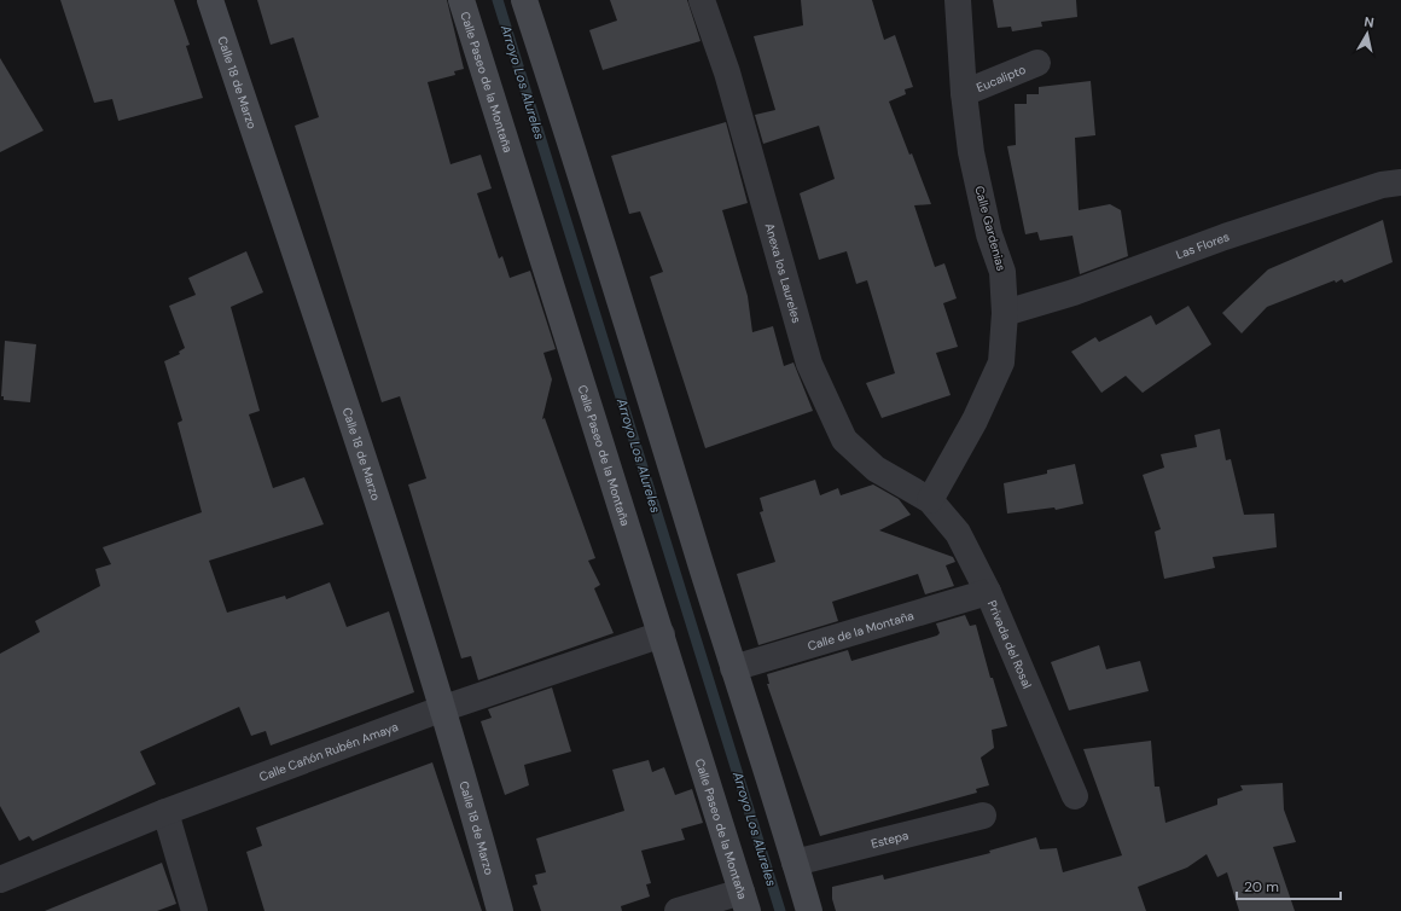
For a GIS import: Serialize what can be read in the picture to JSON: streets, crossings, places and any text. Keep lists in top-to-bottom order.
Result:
{
  "streets": {
    "main road": ["Calle 18 de Marzo", "Calle Paseo de la Montaña"],
    "street": [
      "Eucalipto",
      "Calle Gardenias",
      "Las Flores",
      "Anexa los Laureles",
      "Calle de la Montaña",
      "Privada del Rosal",
      "Calle Cañón Rubén Amaya",
      "Estepa"
    ]
  },
  "crossings": [
    ["Eucalipto", "Calle Gardenias"],
    ["Calle 18 de Marzo", "Calle Cañón Rubén Amaya"],
    ["Calle Paseo de la Montaña", "Calle Cañón Rubén Amaya"],
    ["Calle Gardenias", "Las Flores"],
    ["Calle Gardenias", "Anexa los Laureles"],
    ["Calle Gardenias", "Privada del Rosal"],
    ["Anexa los Laureles", "Privada del Rosal"],
    ["Calle de la Montaña", "Privada del Rosal"]
  ],
  "water": ["Arroyo Los Alureles"],
  "scale_bar": "20 m",
  "north": "top"
}
